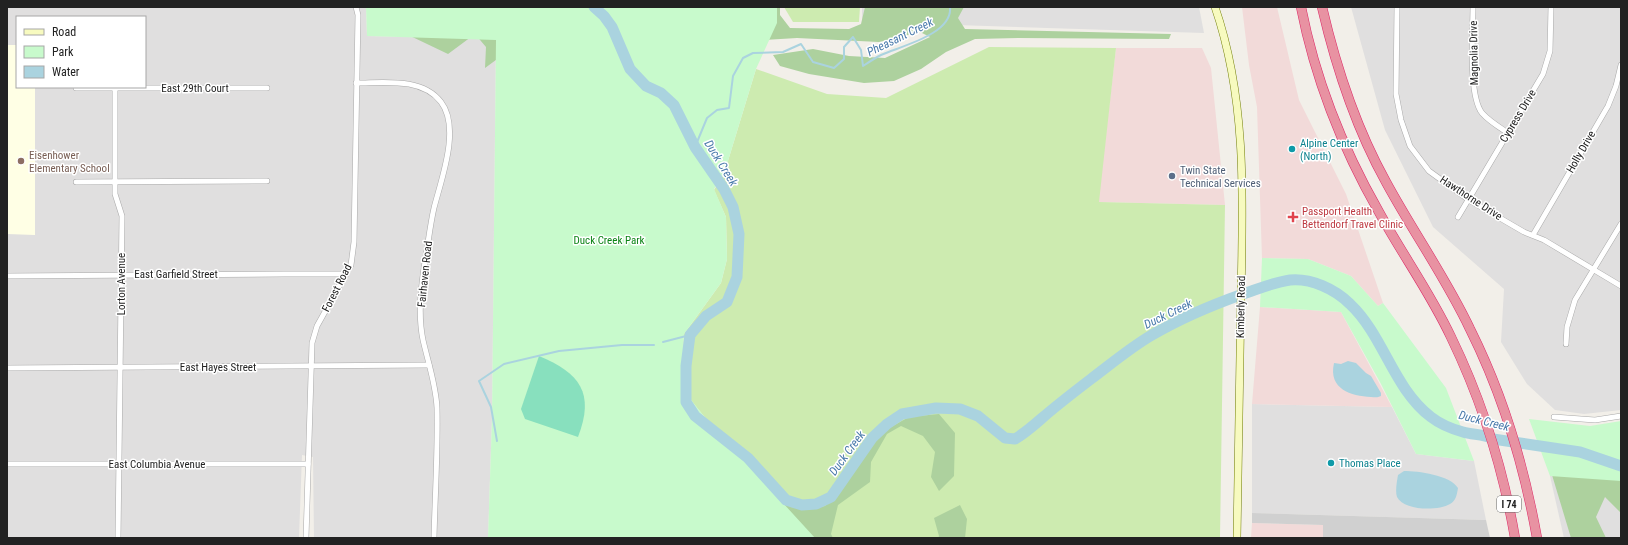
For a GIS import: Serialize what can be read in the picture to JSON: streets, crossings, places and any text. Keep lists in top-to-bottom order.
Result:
{
  "streets": {
    "highway": ["I 74"],
    "main road": ["Kimberly Road"],
    "street": [
      "Magnolia Drive",
      "East 29th Court",
      "Cypress Drive",
      "Holly Drive",
      "Hawthorne Drive",
      "East Garfield Street",
      "Fairhaven Road",
      "Lorton Avenue",
      "Forest Road",
      "East Hayes Street",
      "East Columbia Avenue"
    ]
  },
  "crossings": [
    ["Magnolia Drive", "Cypress Drive"],
    ["East 29th Court", "Lorton Avenue"],
    ["Cypress Drive", "Hawthorne Drive"],
    ["Holly Drive", "Hawthorne Drive"],
    ["East Garfield Street", "Lorton Avenue"],
    ["East Garfield Street", "Forest Road"],
    ["Fairhaven Road", "Forest Road"],
    ["Fairhaven Road", "East Hayes Street"],
    ["Lorton Avenue", "East Hayes Street"],
    ["Lorton Avenue", "East Columbia Avenue"],
    ["Forest Road", "East Hayes Street"],
    ["Forest Road", "East Columbia Avenue"]
  ],
  "water": ["Pheasant Creek", "Duck Creek"],
  "parks": ["Duck Creek Park"],
  "places": {
    "other": [
      "Alpine Center (North)",
      "Eisenhower Elementary School",
      "Twin State Technical Services",
      "Thomas Place"
    ],
    "health": ["Passport Health Bettendorf Travel Clinic"]
  },
  "legend": ["Road", "Park", "Water"]
}
